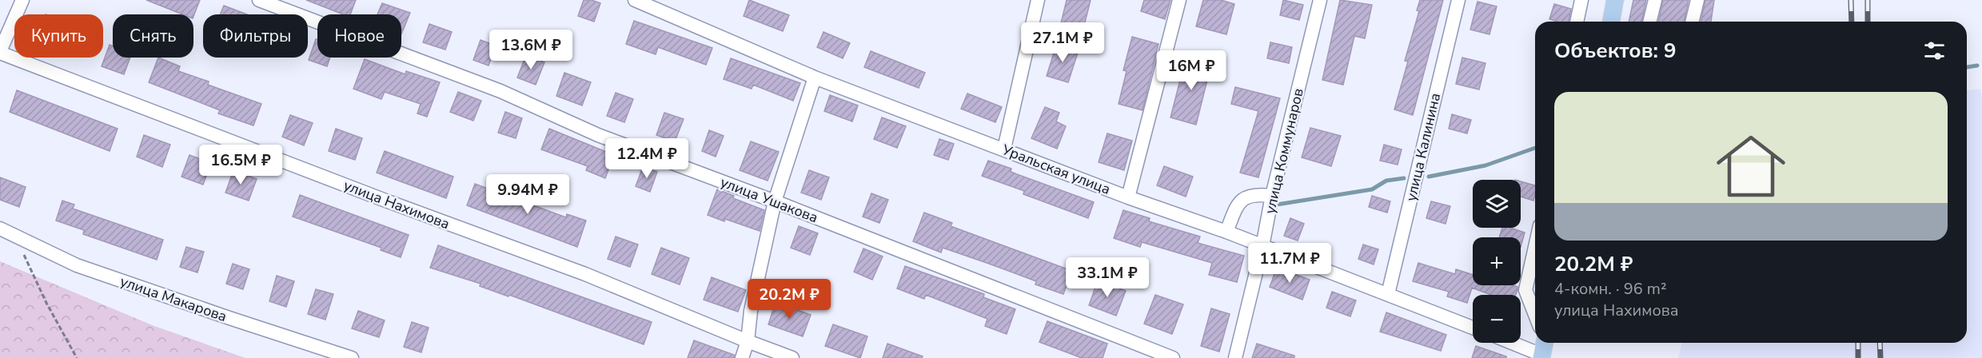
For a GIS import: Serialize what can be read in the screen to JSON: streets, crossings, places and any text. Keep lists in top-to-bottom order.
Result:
{
  "streets": {
    "street": [
      "улица Калинина",
      "улица Коммунаров",
      "Уральская улица",
      "улица Ушакова",
      "улица Нахимова",
      "улица Макарова"
    ]
  },
  "crossings": [
    ["улица Калинина", "Уральская улица"],
    ["улица Коммунаров", "Уральская улица"]
  ],
  "page": {
    "chip": [
      "Купить",
      "Снять",
      "Фильтры",
      "Новое"
    ],
    "heading": "Объектов: 9",
    "price": [
      "27.1M ₽",
      "13.6M ₽",
      "16M ₽",
      "12.4M ₽",
      "16.5M ₽",
      "9.94M ₽",
      "11.7M ₽",
      "33.1M ₽",
      "20.2M ₽"
    ],
    "list": [
      {
        "name": "20.2M ₽",
        "note": "4-комн. · 96 m² · улица Нахимова"
      }
    ],
    "map_buttons": ["+", "−"]
  }
}
